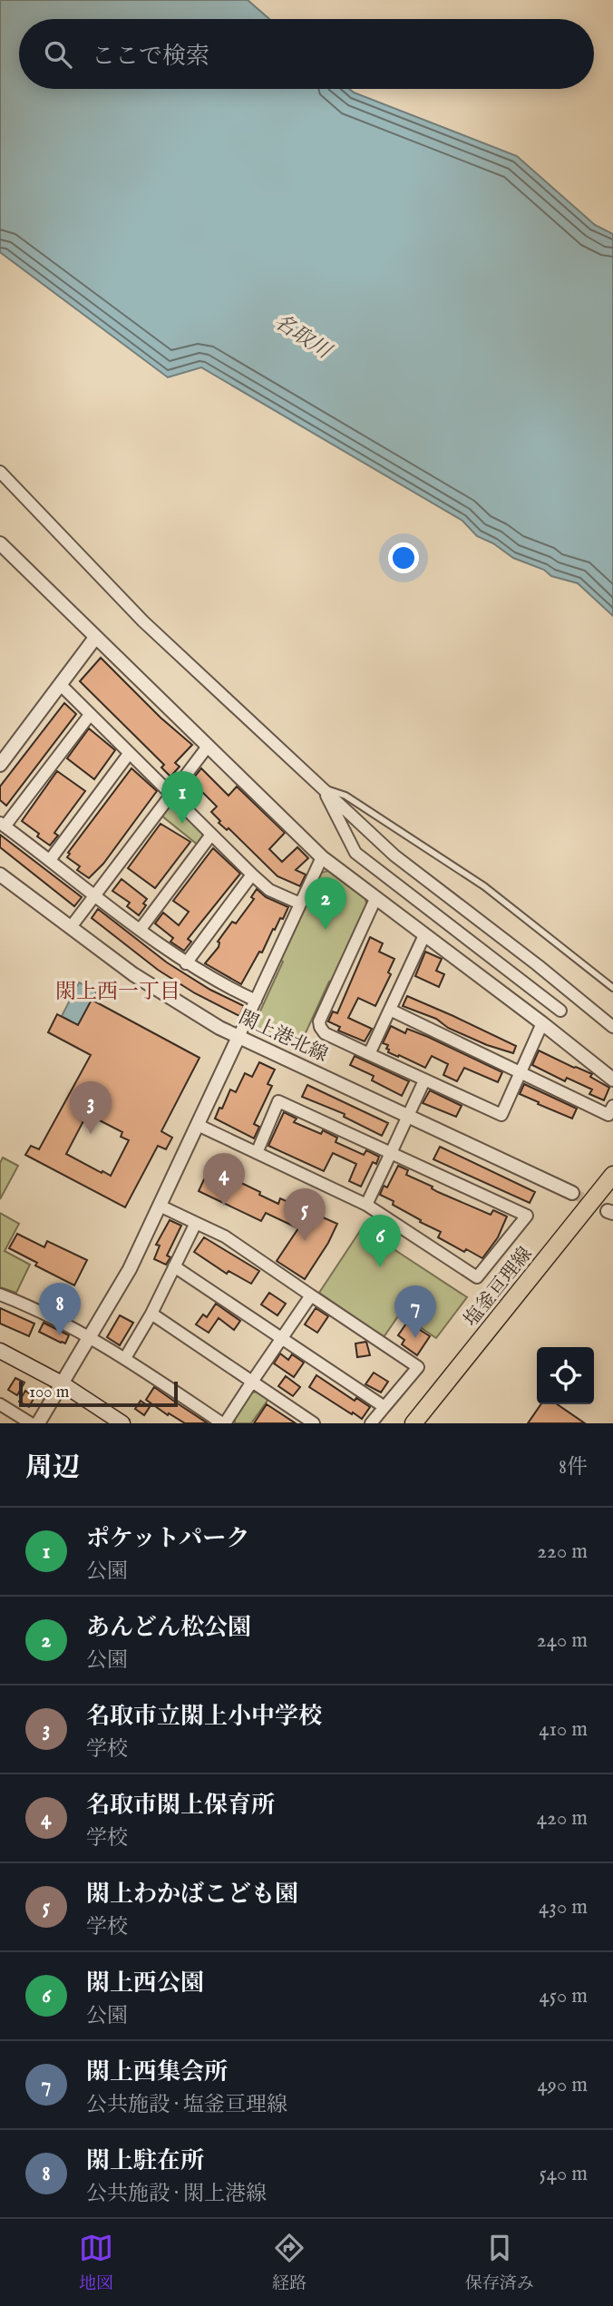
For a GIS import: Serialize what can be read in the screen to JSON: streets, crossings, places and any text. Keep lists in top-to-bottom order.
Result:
{
  "streets": {
    "main road": ["塩釜亘理線"],
    "street": ["閖上港北線"]
  },
  "districts": ["閖上西一丁目"],
  "water": ["名取川"],
  "scale_bar": "100 m",
  "page": {
    "search": "ここで検索",
    "pins": [
      "1",
      "2",
      "3",
      "4",
      "5",
      "6",
      "8",
      "7"
    ],
    "scale": "100 m",
    "heading": ["周辺", "8件"],
    "list": [
      {
        "mark": "1",
        "name": "ポケットパーク",
        "note": "公園",
        "value": "220 m"
      },
      {
        "mark": "2",
        "name": "あんどん松公園",
        "note": "公園",
        "value": "240 m"
      },
      {
        "mark": "3",
        "name": "名取市立閖上小中学校",
        "note": "学校",
        "value": "410 m"
      },
      {
        "mark": "4",
        "name": "名取市閖上保育所",
        "note": "学校",
        "value": "420 m"
      },
      {
        "mark": "5",
        "name": "閖上わかばこども園",
        "note": "学校",
        "value": "430 m"
      },
      {
        "mark": "6",
        "name": "閖上西公園",
        "note": "公園",
        "value": "450 m"
      },
      {
        "mark": "7",
        "name": "閖上西集会所",
        "note": "公共施設 · 塩釜亘理線",
        "value": "490 m"
      },
      {
        "mark": "8",
        "name": "閖上駐在所",
        "note": "公共施設 · 閖上港線",
        "value": "540 m"
      }
    ],
    "nav": ["地図", "経路", "保存済み"]
  }
}
